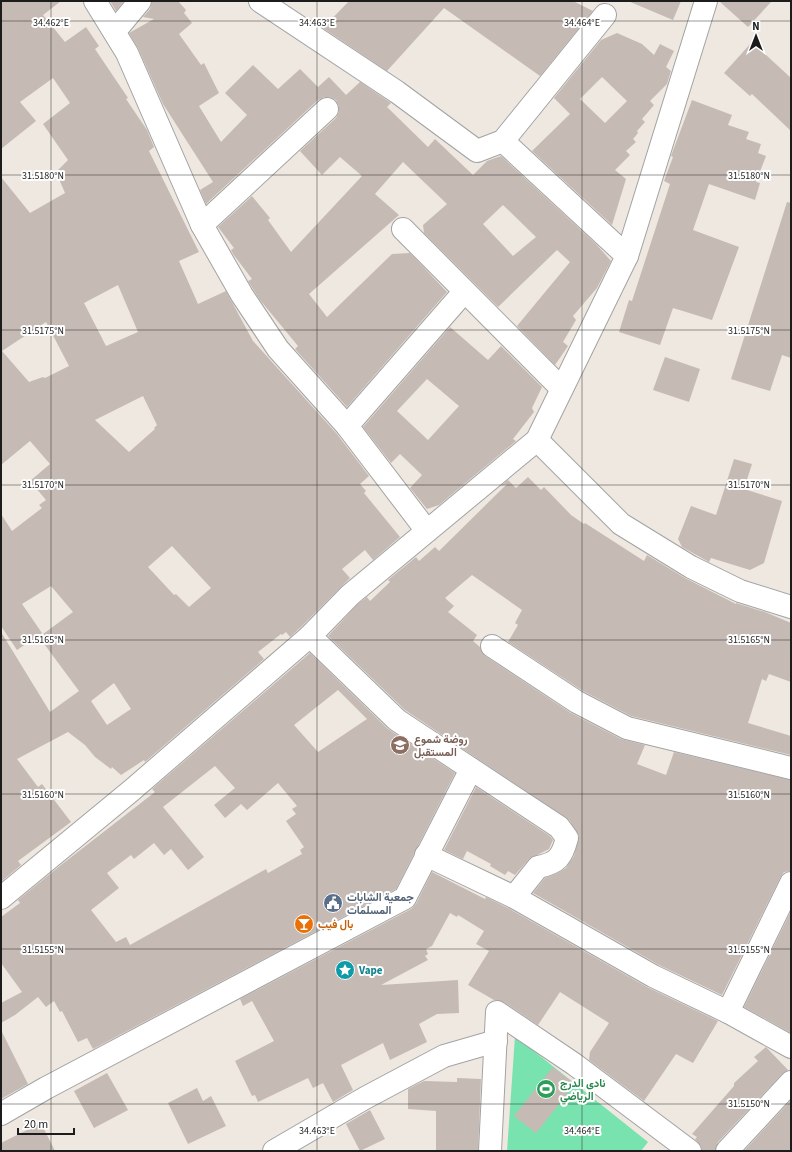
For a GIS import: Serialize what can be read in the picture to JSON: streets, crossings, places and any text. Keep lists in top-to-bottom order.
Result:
{
  "places": {
    "school or university": ["روضة شموع المستقبل"],
    "public building": ["جمعية الشابات المسلمات"],
    "bar": ["بال فيب"],
    "place": ["Vape"],
    "sports": ["نادي الدرج الرياضي"]
  },
  "scale_bar": "20 m",
  "north": "top",
  "coordinates": [
    "34.462°E",
    "34.463°E",
    "34.464°E",
    "31.5180°N",
    "31.5175°N",
    "31.5170°N",
    "31.5165°N",
    "31.5160°N",
    "31.5155°N",
    "31.5150°N"
  ]
}
